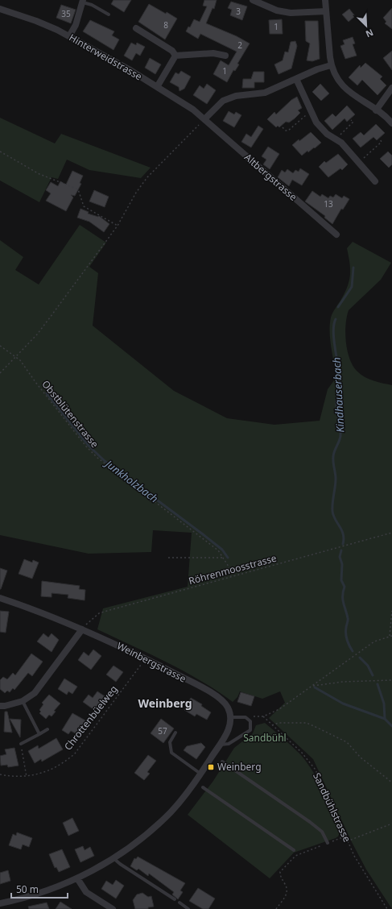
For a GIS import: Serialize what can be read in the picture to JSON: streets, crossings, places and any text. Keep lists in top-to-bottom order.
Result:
{
  "streets": {
    "street": ["Hinterweidstrasse", "Altbergstrasse", "Weinbergstrasse"],
    "path": [
      "Obstblütenstrasse",
      "Röhrenmoosstrasse",
      "Chrottenbüelweg",
      "Sandbühlstrasse"
    ]
  },
  "crossings": [
    ["Hinterweidstrasse", "Altbergstrasse"],
    ["Obstblütenstrasse", "Röhrenmoosstrasse"],
    ["Röhrenmoosstrasse", "Weinbergstrasse"],
    ["Weinbergstrasse", "Chrottenbüelweg"]
  ],
  "districts": ["Weinberg"],
  "water": ["Kindhauserbach", "Junkholzbach"],
  "parks": ["Sandbühl"],
  "places": {
    "transit": ["Weinberg"]
  },
  "house_numbers": [
    "3",
    "35",
    "8",
    "1",
    "2",
    "1",
    "13",
    "57"
  ],
  "scale_bar": "50 m",
  "north": "bottom right"
}
